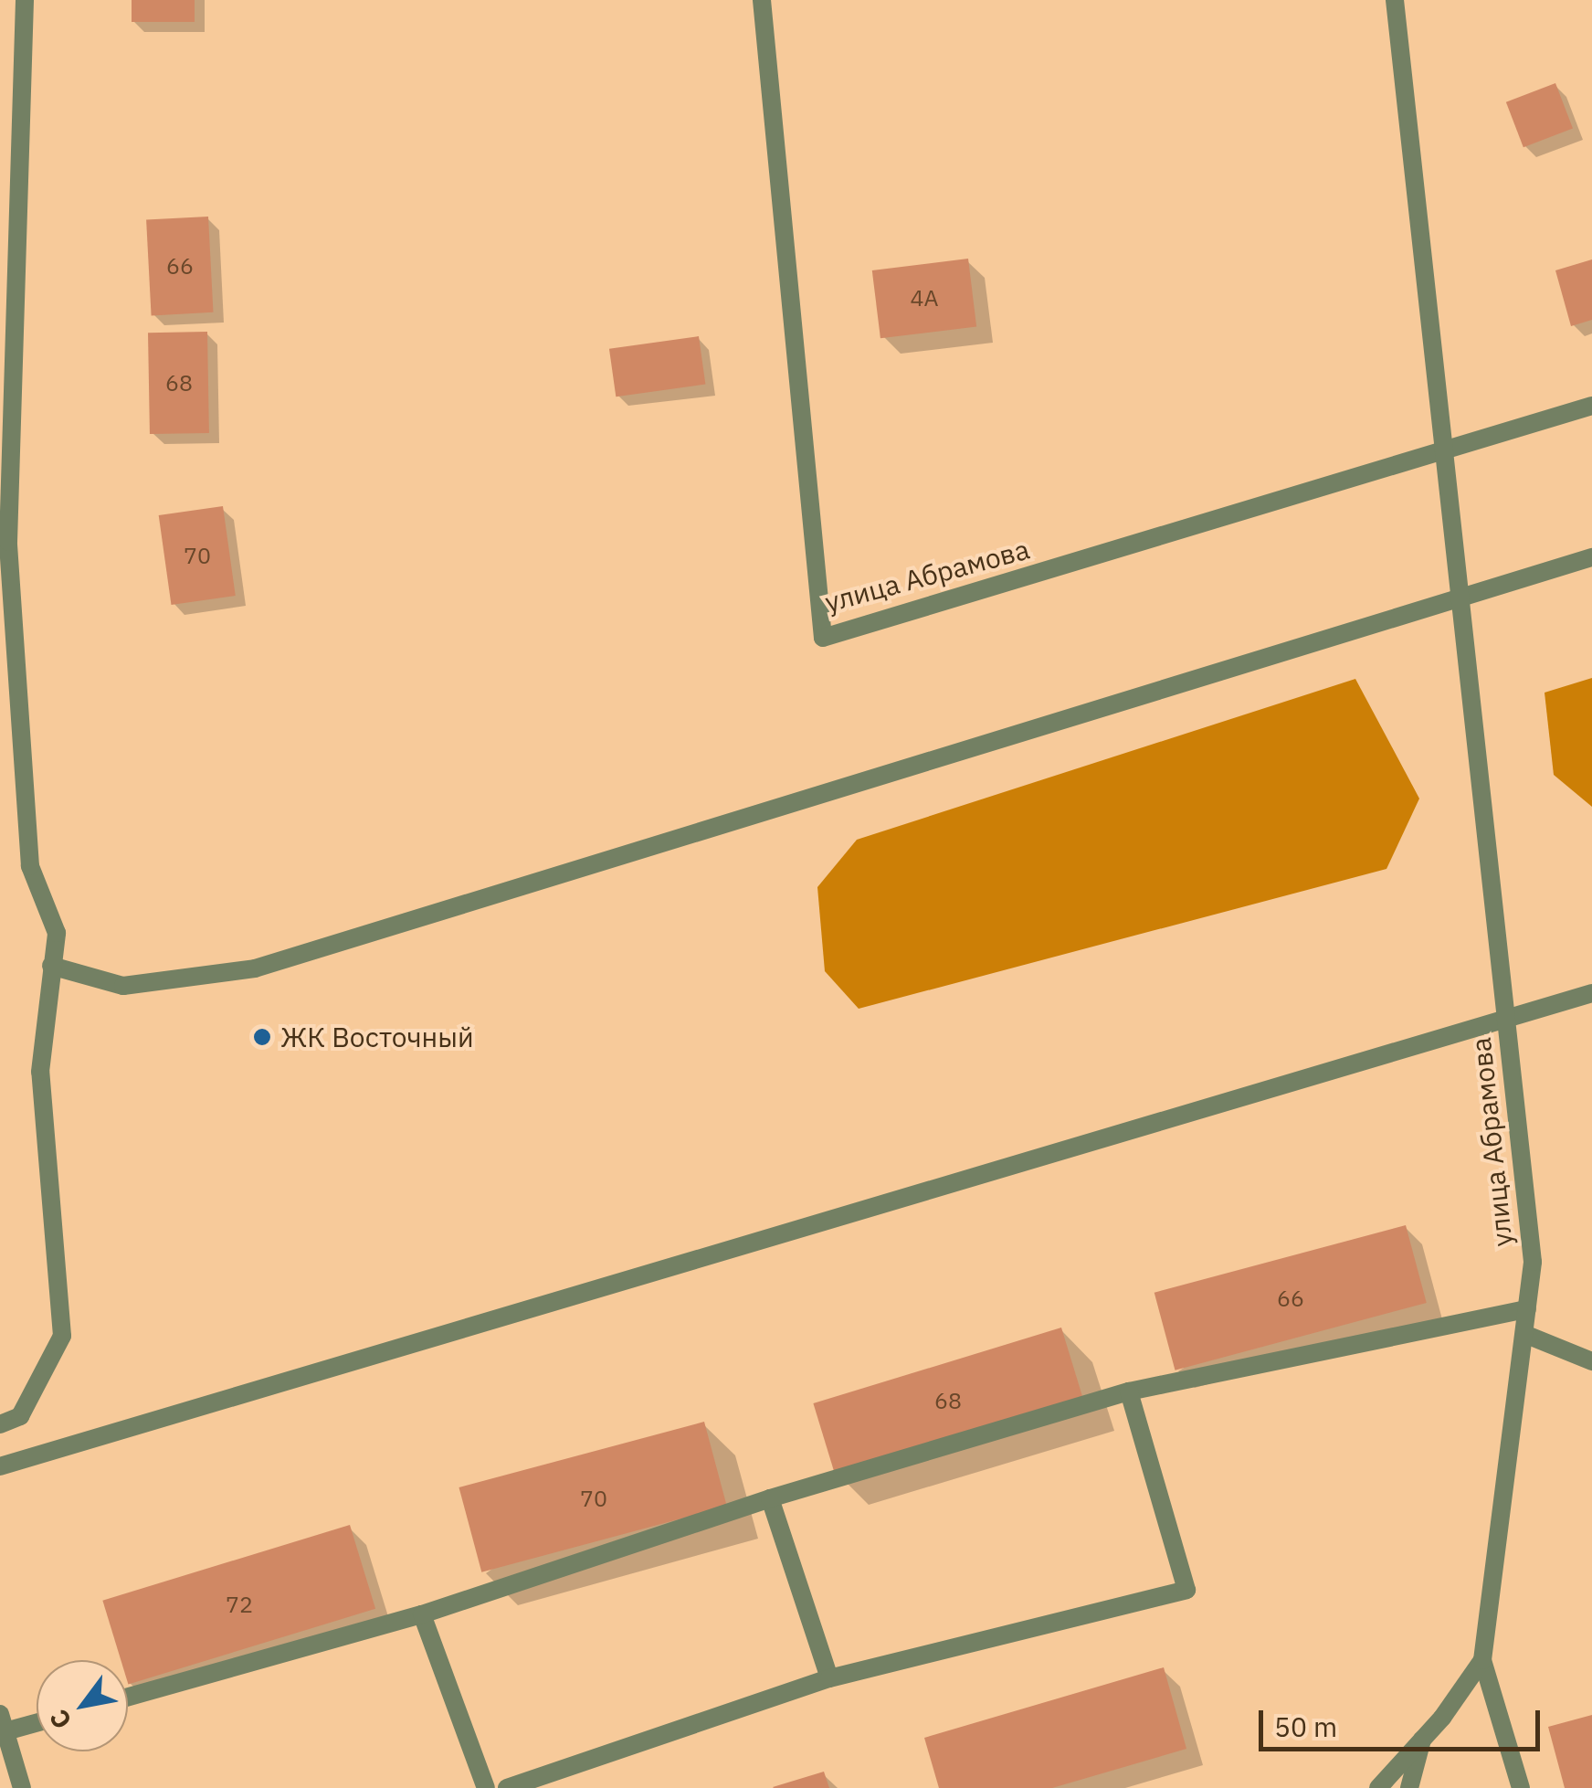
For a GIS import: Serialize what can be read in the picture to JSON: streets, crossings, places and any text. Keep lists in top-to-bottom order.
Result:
{
  "streets": {
    "street": ["улица Абрамова"]
  },
  "places": ["ЖК Восточный"],
  "house_numbers": [
    "66",
    "4А",
    "68",
    "70",
    "66",
    "68",
    "70",
    "72"
  ],
  "scale_bar": "50 m",
  "north": "bottom left"
}
